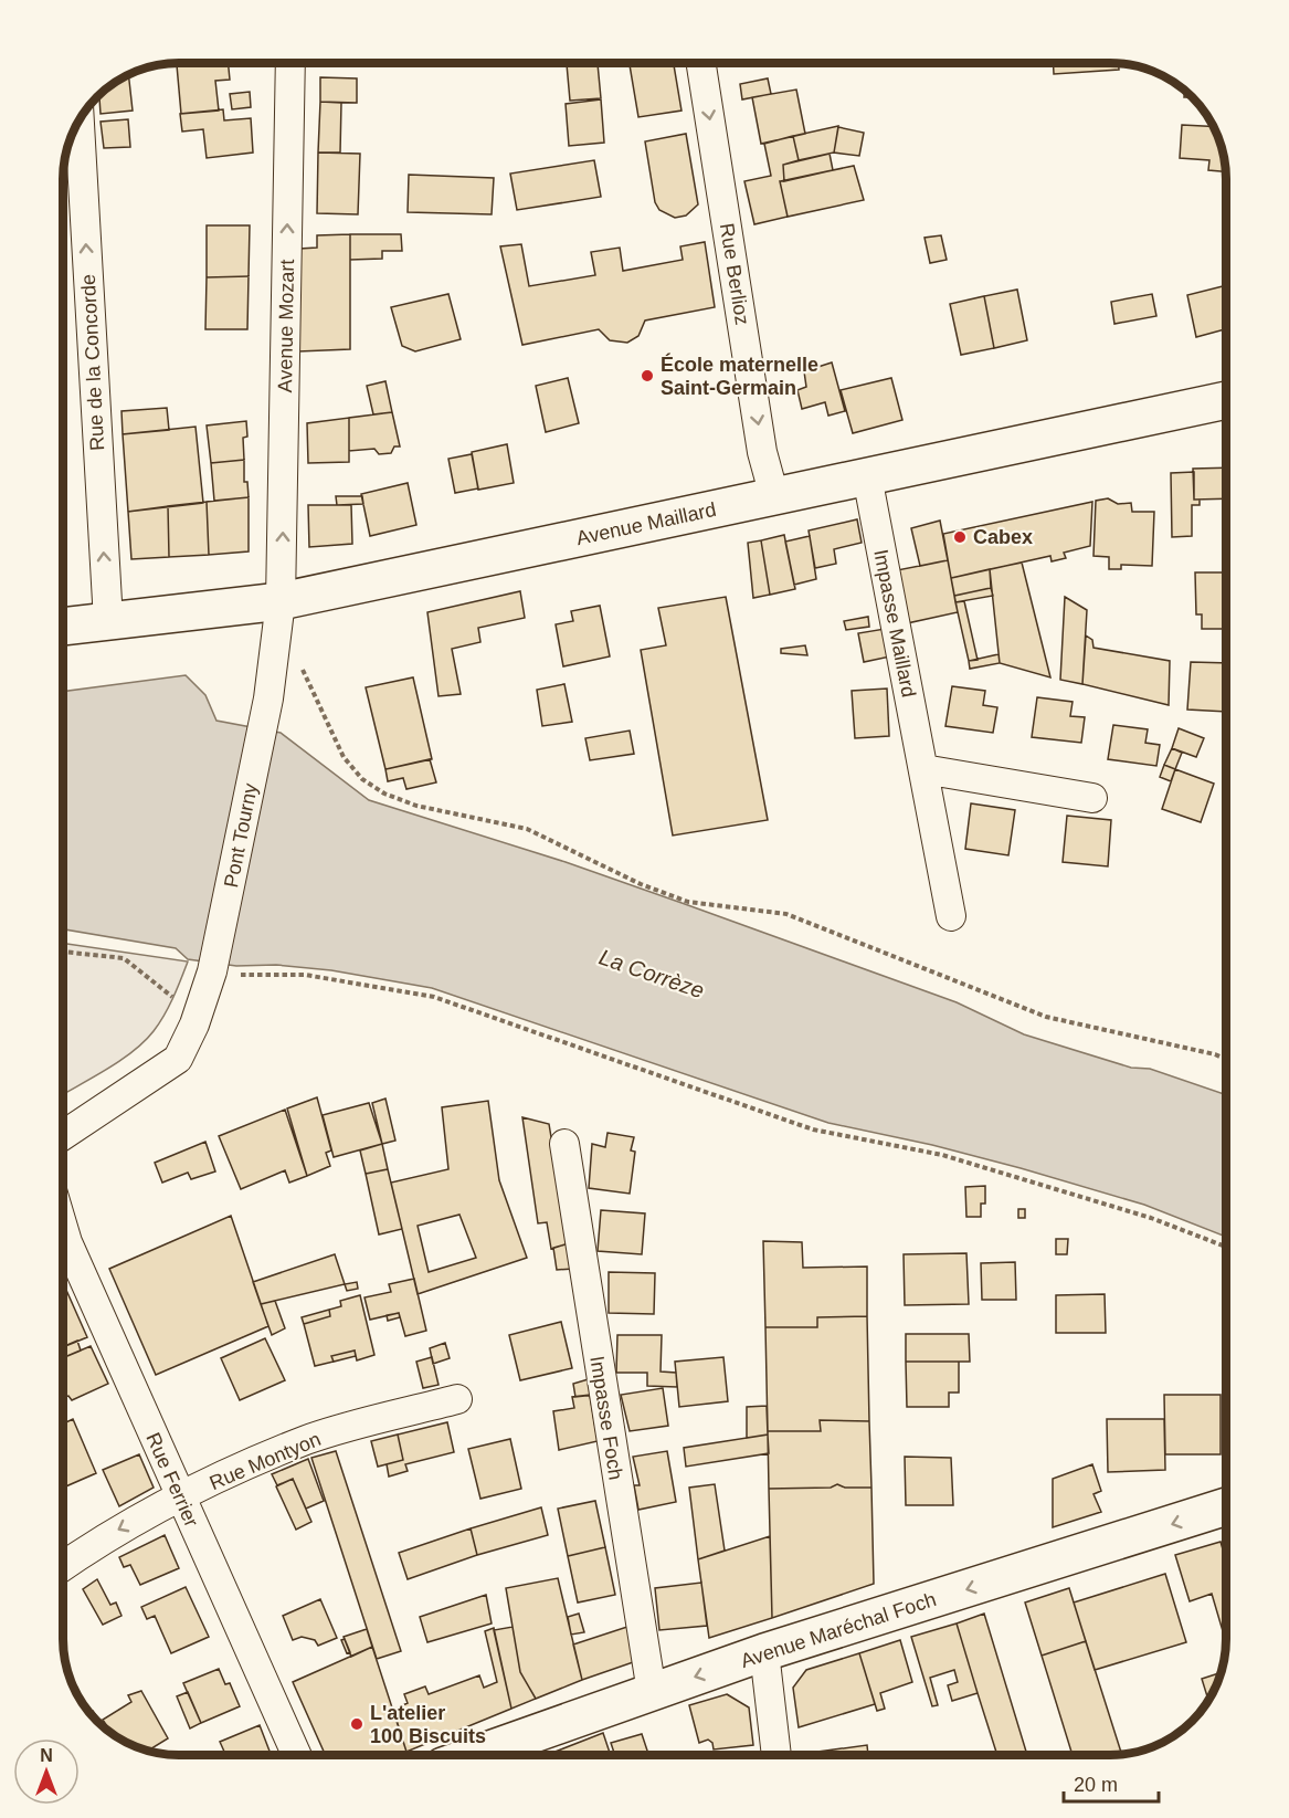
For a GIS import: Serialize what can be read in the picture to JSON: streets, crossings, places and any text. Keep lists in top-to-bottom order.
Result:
{
  "streets": {
    "main road": ["Avenue Maillard", "Avenue Maréchal Foch"],
    "street": [
      "Rue Berlioz",
      "Avenue Mozart",
      "Rue de la Concorde",
      "Impasse Maillard",
      "Pont Tourny",
      "Impasse Foch",
      "Rue Montyon",
      "Rue Ferrier"
    ]
  },
  "crossings": [
    ["Rue Berlioz", "Avenue Maillard"],
    ["Avenue Mozart", "Avenue Maillard"],
    ["Avenue Mozart", "Pont Tourny"],
    ["Rue de la Concorde", "Avenue Maillard"],
    ["Avenue Maillard", "Impasse Maillard"],
    ["Impasse Foch", "Avenue Maréchal Foch"],
    ["Rue Montyon", "Rue Ferrier"]
  ],
  "one_way": [
    "Rue Berlioz",
    "Avenue Mozart",
    "Rue de la Concorde",
    "Avenue Maréchal Foch"
  ],
  "water": ["La Corrèze"],
  "places": ["École maternelle Saint-Germain", "Cabex", "L'atelier 100 Biscuits"],
  "scale_bar": "20 m",
  "north": "top"
}
